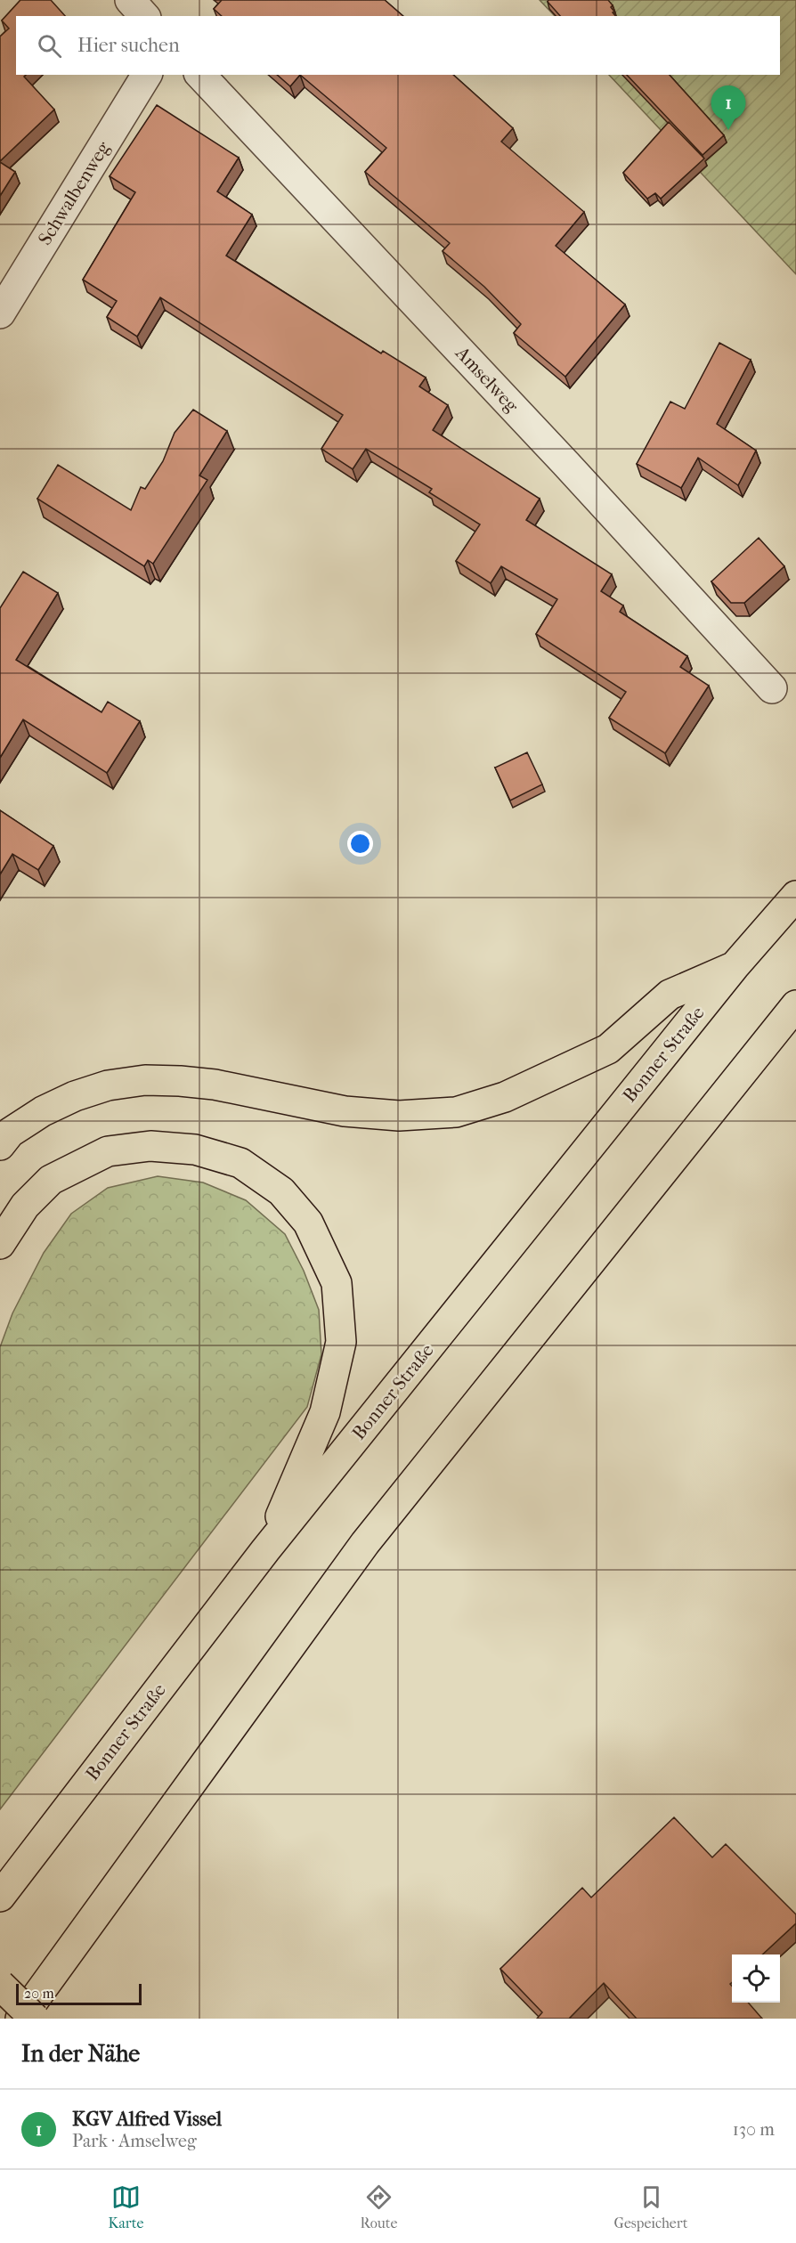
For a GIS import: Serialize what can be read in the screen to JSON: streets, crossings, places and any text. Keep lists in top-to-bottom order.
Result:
{
  "streets": {
    "main road": ["Bonner Straße"],
    "street": ["Schwalbenweg", "Amselweg"]
  },
  "scale_bar": "20 m",
  "page": {
    "search": "Hier suchen",
    "pins": "1",
    "scale": "20 m",
    "heading": "In der Nähe",
    "list": [
      {
        "mark": "1",
        "name": "KGV Alfred Vissel",
        "note": "Park · Amselweg",
        "value": "130 m"
      }
    ],
    "nav": ["Karte", "Route", "Gespeichert"]
  }
}
